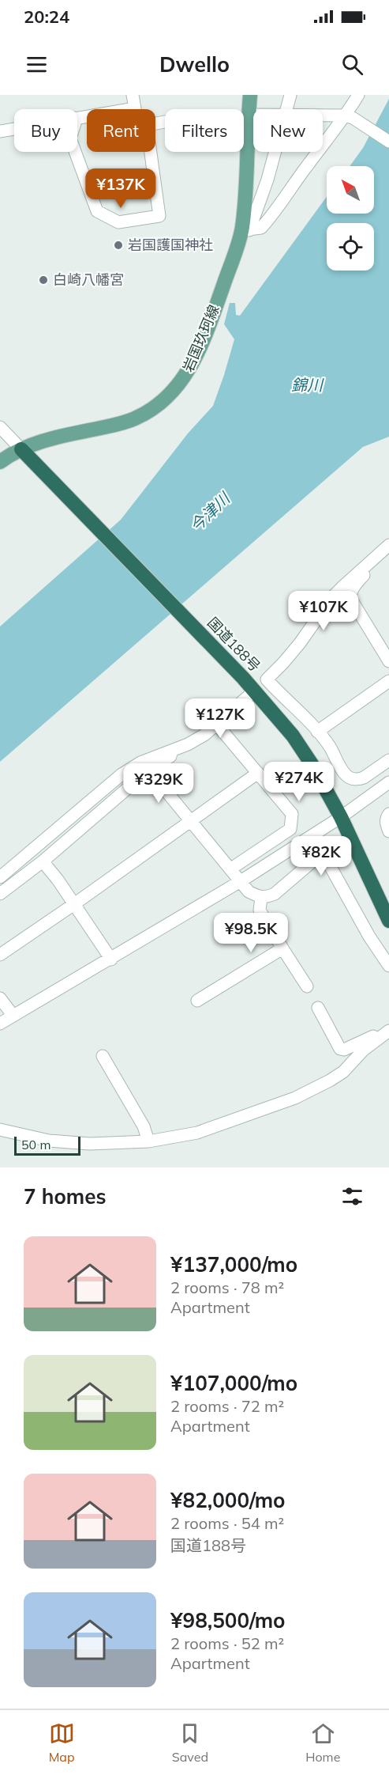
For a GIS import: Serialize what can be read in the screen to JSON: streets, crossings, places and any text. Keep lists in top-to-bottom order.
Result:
{
  "streets": {
    "highway": ["国道188号"],
    "main road": ["岩国玖珂線"]
  },
  "crossings": [
    ["岩国玖珂線", "国道188号"]
  ],
  "water": ["錦川", "今津川"],
  "places": ["岩国護国神社", "白崎八幡宮"],
  "scale_bar": "50 m",
  "north": "top left",
  "page": {
    "status": "20:24",
    "header": "Dwello",
    "chip": [
      "Buy",
      "Rent",
      "Filters",
      "New"
    ],
    "price": [
      "¥137K",
      "¥107K",
      "¥127K",
      "¥274K",
      "¥329K",
      "¥82K",
      "¥98.5K"
    ],
    "scale": "50 m",
    "heading": "7 homes",
    "list": [
      {
        "name": "¥137,000/mo",
        "note": "2 rooms · 78 m² · Apartment"
      },
      {
        "name": "¥107,000/mo",
        "note": "2 rooms · 72 m² · Apartment"
      },
      {
        "name": "¥82,000/mo",
        "note": "2 rooms · 54 m² · 国道188号"
      },
      {
        "name": "¥98,500/mo",
        "note": "2 rooms · 52 m² · Apartment"
      }
    ],
    "tabs": ["Map", "Saved", "Home"]
  }
}
